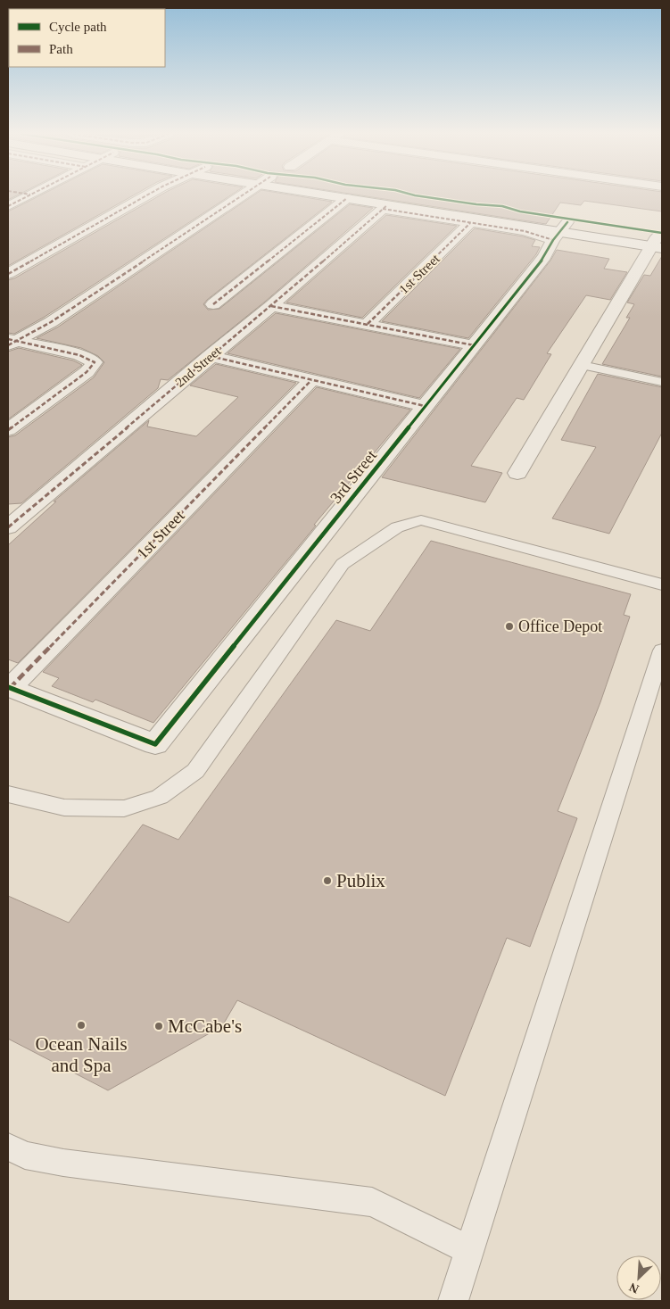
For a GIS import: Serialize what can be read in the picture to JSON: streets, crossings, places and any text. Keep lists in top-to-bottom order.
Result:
{
  "streets": {
    "street": ["1st Street", "2nd Street", "3rd Street"]
  },
  "crossings": [
    ["1st Street", "3rd Street"]
  ],
  "places": [
    "Office Depot",
    "Publix",
    "Ocean Nails and Spa",
    "McCabe's"
  ],
  "legend": ["Cycle path", "Path"],
  "north": "bottom left"
}
